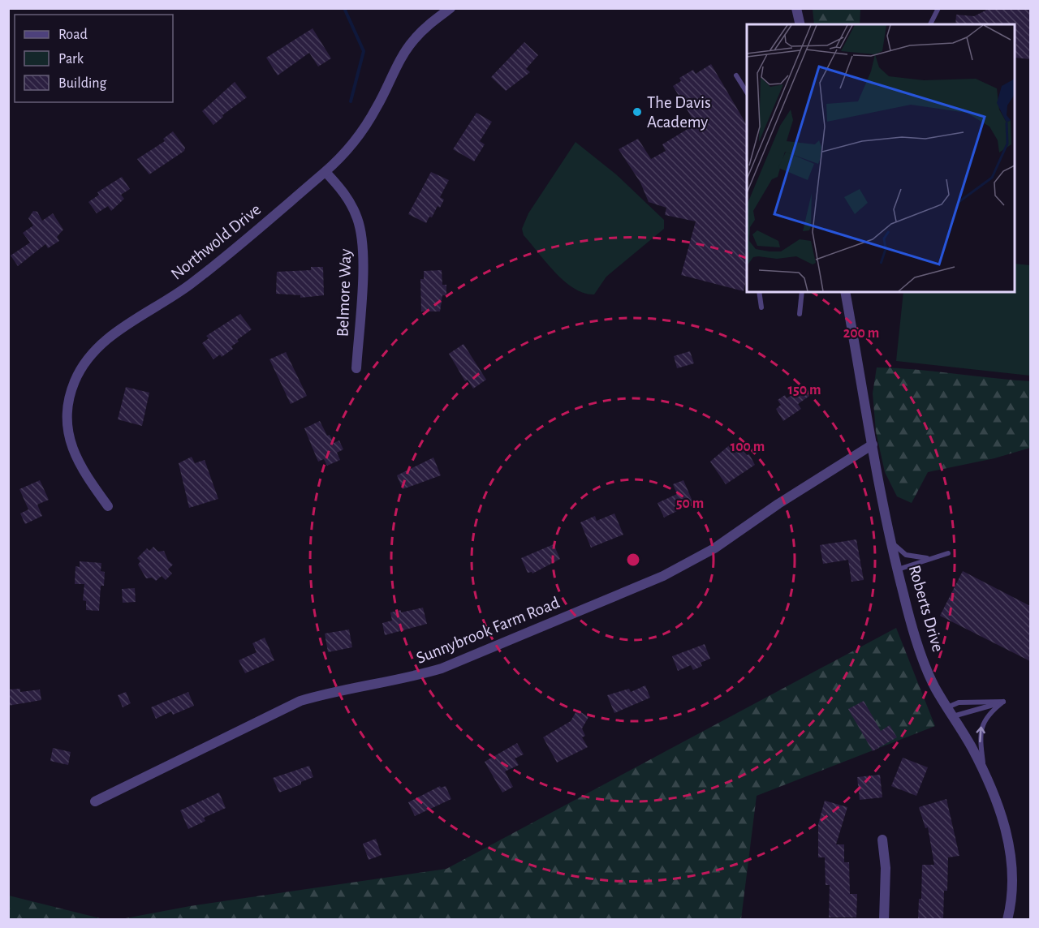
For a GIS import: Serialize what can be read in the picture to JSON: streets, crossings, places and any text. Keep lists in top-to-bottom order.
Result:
{
  "streets": {
    "street": [
      "Northwold Drive",
      "Belmore Way",
      "Roberts Drive",
      "Sunnybrook Farm Road"
    ]
  },
  "crossings": [
    ["Northwold Drive", "Belmore Way"],
    ["Roberts Drive", "Sunnybrook Farm Road"]
  ],
  "places": ["The Davis Academy"],
  "legend": ["Road", "Park", "Building"],
  "rings": [
    "200 m",
    "150 m",
    "100 m",
    "50 m"
  ]
}
